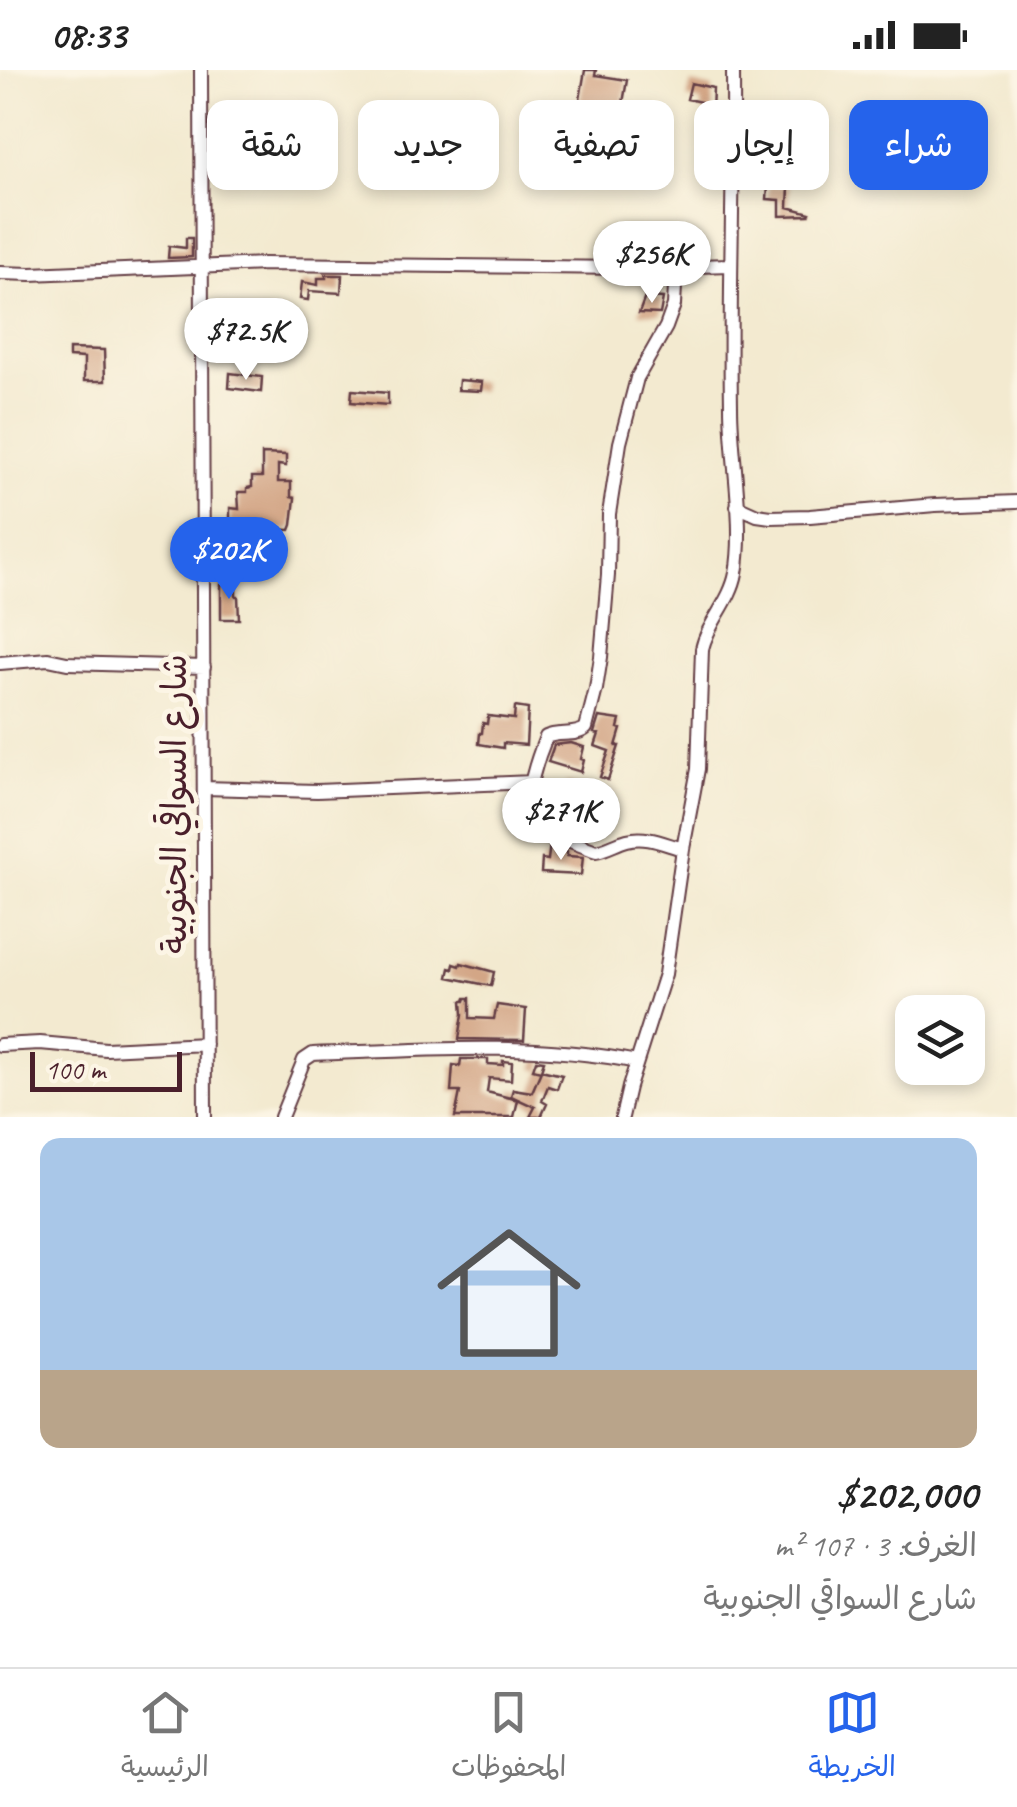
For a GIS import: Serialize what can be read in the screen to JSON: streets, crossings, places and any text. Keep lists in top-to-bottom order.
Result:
{
  "streets": {
    "street": ["شارع السواقي الجنوبية"]
  },
  "scale_bar": "100 m",
  "page": {
    "status": "08:33",
    "chip": [
      "شراء",
      "إيجار",
      "تصفية",
      "جديد",
      "شقة"
    ],
    "price": [
      "$256K",
      "$72.5K",
      "$202K",
      "$271K"
    ],
    "scale": "100 m",
    "list": [
      {
        "name": "$202,000",
        "note": "الغرف: 3 · 107 m² · شارع السواقي الجنوبية"
      }
    ],
    "tabs": ["الخريطة", "المحفوظات", "الرئيسية"]
  }
}
